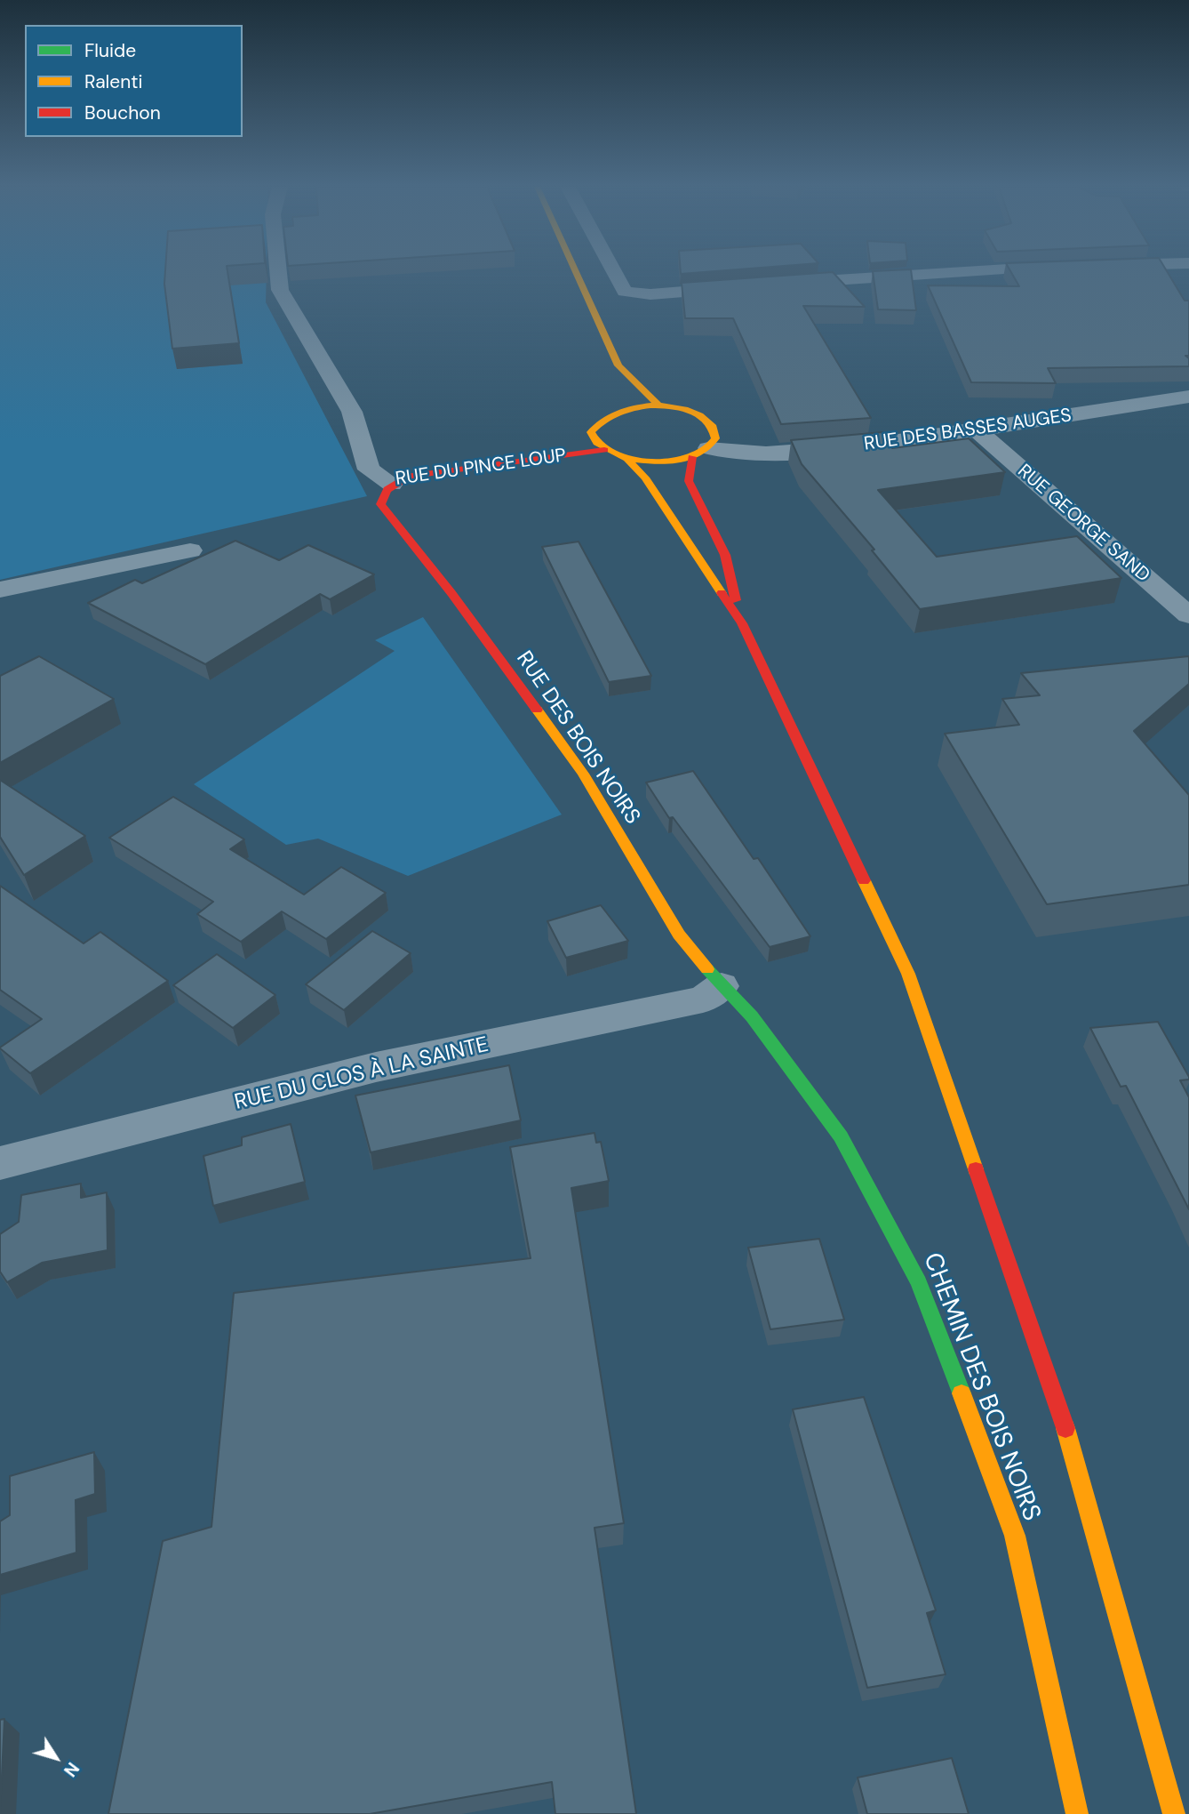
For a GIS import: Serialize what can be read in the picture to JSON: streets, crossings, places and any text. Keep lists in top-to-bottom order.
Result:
{
  "streets": {
    "main road": ["RUE DU PINCE LOUP", "RUE DES BOIS NOIRS", "CHEMIN DES BOIS NOIRS"],
    "street": ["RUE DES BASSES AUGES", "RUE GEORGE SAND", "RUE DU CLOS À LA SAINTE"]
  },
  "crossings": [
    ["RUE DES BASSES AUGES", "RUE GEORGE SAND"],
    ["RUE DU PINCE LOUP", "RUE DES BOIS NOIRS"],
    ["RUE DES BOIS NOIRS", "RUE DU CLOS À LA SAINTE"],
    ["RUE DES BOIS NOIRS", "CHEMIN DES BOIS NOIRS"]
  ],
  "legend": ["Fluide", "Ralenti", "Bouchon"],
  "north": "bottom right"
}
